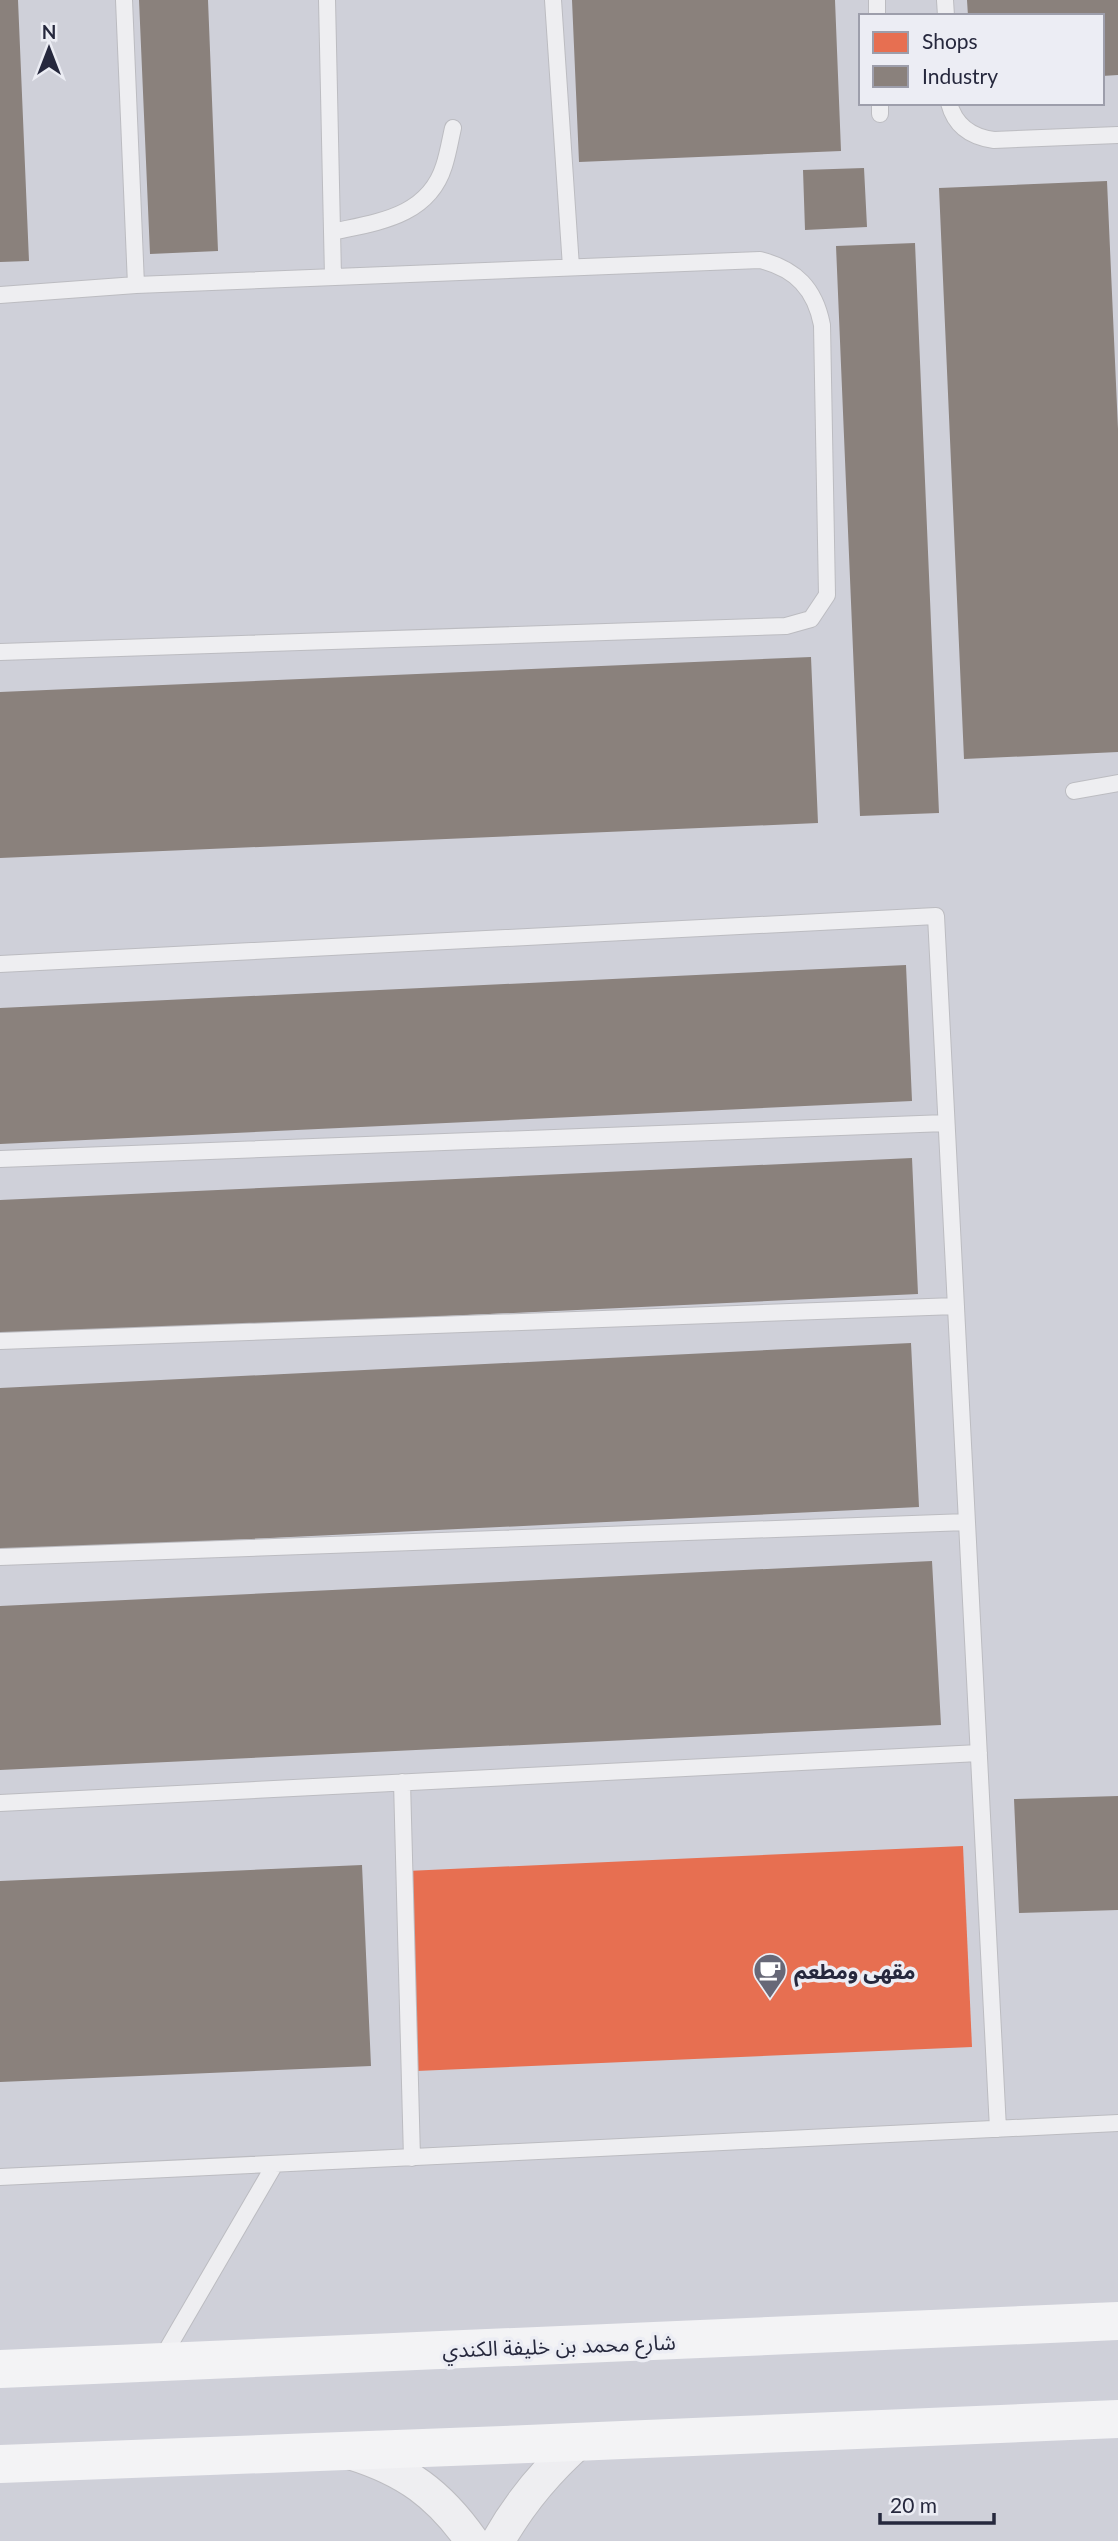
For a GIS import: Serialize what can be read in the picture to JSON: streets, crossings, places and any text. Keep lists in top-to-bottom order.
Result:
{
  "streets": {
    "main road": ["شارع محمد بن خليفة الكندي"]
  },
  "places": {
    "cafe": ["مقهى ومطعم"]
  },
  "legend": ["Shops", "Industry"],
  "scale_bar": "20 m",
  "north": "top"
}
